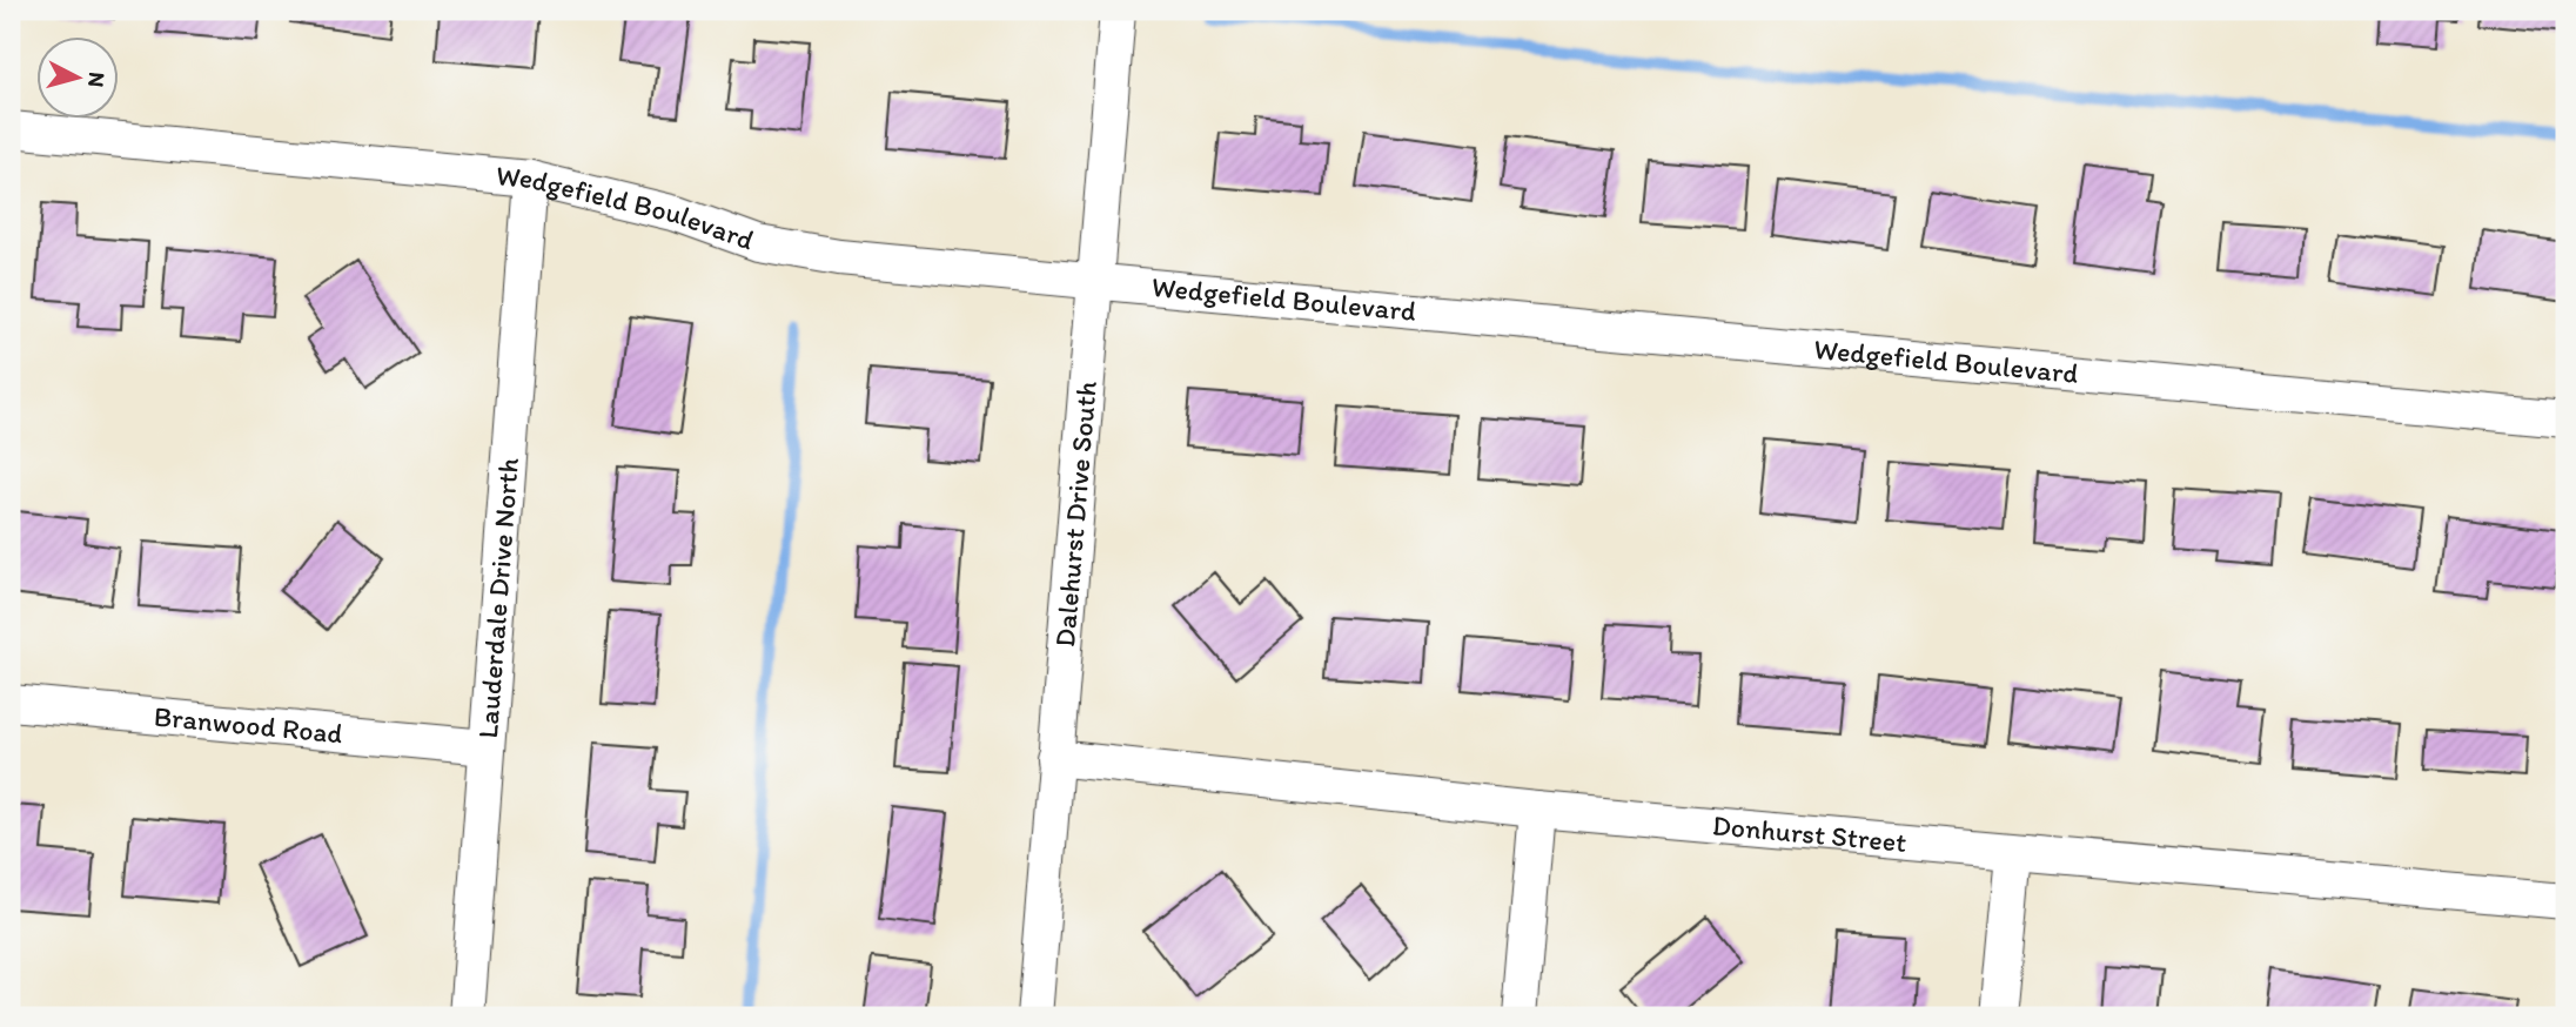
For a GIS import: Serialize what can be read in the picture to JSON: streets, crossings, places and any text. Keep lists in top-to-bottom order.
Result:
{
  "streets": {
    "street": [
      "Wedgefield Boulevard",
      "Dalehurst Drive South",
      "Lauderdale Drive North",
      "Branwood Road",
      "Donhurst Street"
    ]
  },
  "crossings": [
    ["Wedgefield Boulevard", "Dalehurst Drive South"],
    ["Wedgefield Boulevard", "Lauderdale Drive North"],
    ["Dalehurst Drive South", "Donhurst Street"],
    ["Lauderdale Drive North", "Branwood Road"]
  ],
  "north": "right"
}
